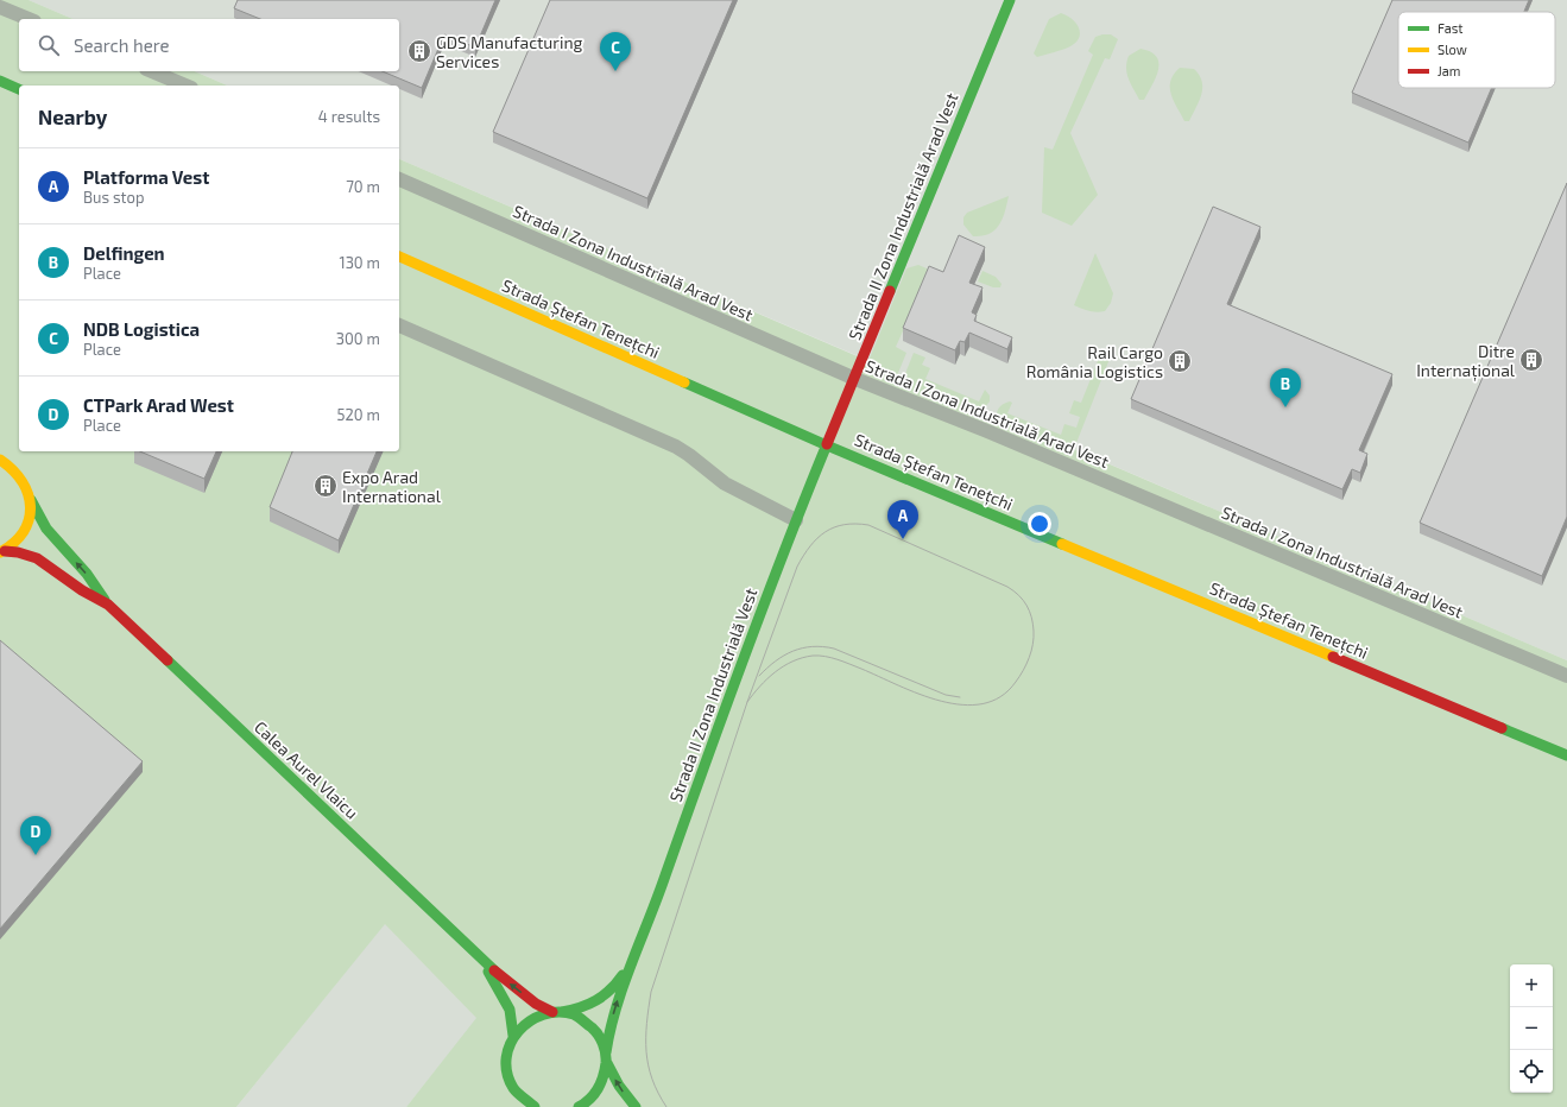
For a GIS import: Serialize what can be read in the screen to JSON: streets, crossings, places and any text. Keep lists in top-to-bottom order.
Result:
{
  "streets": {
    "main road": [
      "Strada II Zona Industrială Arad Vest",
      "Strada Ștefan Tenețchi",
      "Strada II Zona Industrială Vest",
      "Calea Aurel Vlaicu"
    ],
    "street": ["Strada I Zona Industrială Arad Vest"]
  },
  "crossings": [
    ["Strada II Zona Industrială Arad Vest", "Strada I Zona Industrială Arad Vest"],
    ["Strada II Zona Industrială Arad Vest", "Strada Ștefan Tenețchi"],
    ["Strada II Zona Industrială Arad Vest", "Strada II Zona Industrială Vest"],
    ["Strada Ștefan Tenețchi", "Strada II Zona Industrială Vest"],
    ["Strada II Zona Industrială Vest", "Calea Aurel Vlaicu"]
  ],
  "places": {
    "building": [
      "GDS Manufacturing Services",
      "Ditre Internațional",
      "Rail Cargo România Logistics",
      "Expo Arad International"
    ]
  },
  "legend": ["Fast", "Slow", "Jam"],
  "page": {
    "search": "Search here",
    "pins": [
      "C",
      "B",
      "A",
      "D"
    ],
    "heading": ["Nearby", "4 results"],
    "list": [
      {
        "mark": "A",
        "name": "Platforma Vest",
        "note": "Bus stop",
        "value": "70 m"
      },
      {
        "mark": "B",
        "name": "Delfingen",
        "note": "Place",
        "value": "130 m"
      },
      {
        "mark": "C",
        "name": "NDB Logistica",
        "note": "Place",
        "value": "300 m"
      },
      {
        "mark": "D",
        "name": "CTPark Arad West",
        "note": "Place",
        "value": "520 m"
      }
    ],
    "map_buttons": ["+", "−"]
  }
}
